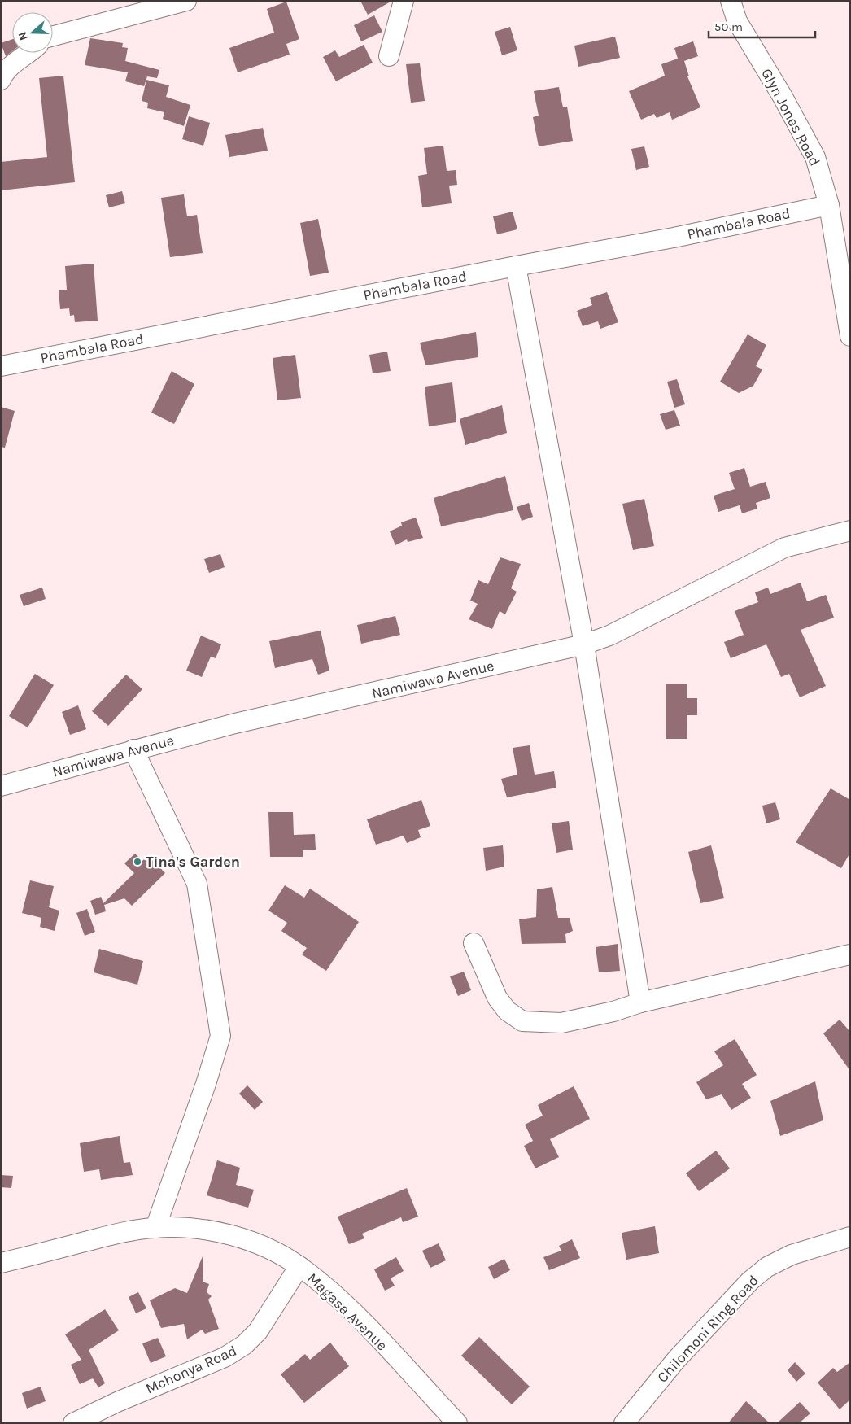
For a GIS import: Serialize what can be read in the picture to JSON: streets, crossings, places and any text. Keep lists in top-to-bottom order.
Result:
{
  "streets": {
    "street": [
      "Glyn Jones Road",
      "Phambala Road",
      "Namiwawa Avenue",
      "Magasa Avenue",
      "Chilomoni Ring Road",
      "Mchonya Road"
    ]
  },
  "crossings": [
    ["Glyn Jones Road", "Phambala Road"],
    ["Magasa Avenue", "Mchonya Road"]
  ],
  "places": ["Tina's Garden"],
  "scale_bar": "50 m",
  "north": "left"
}
